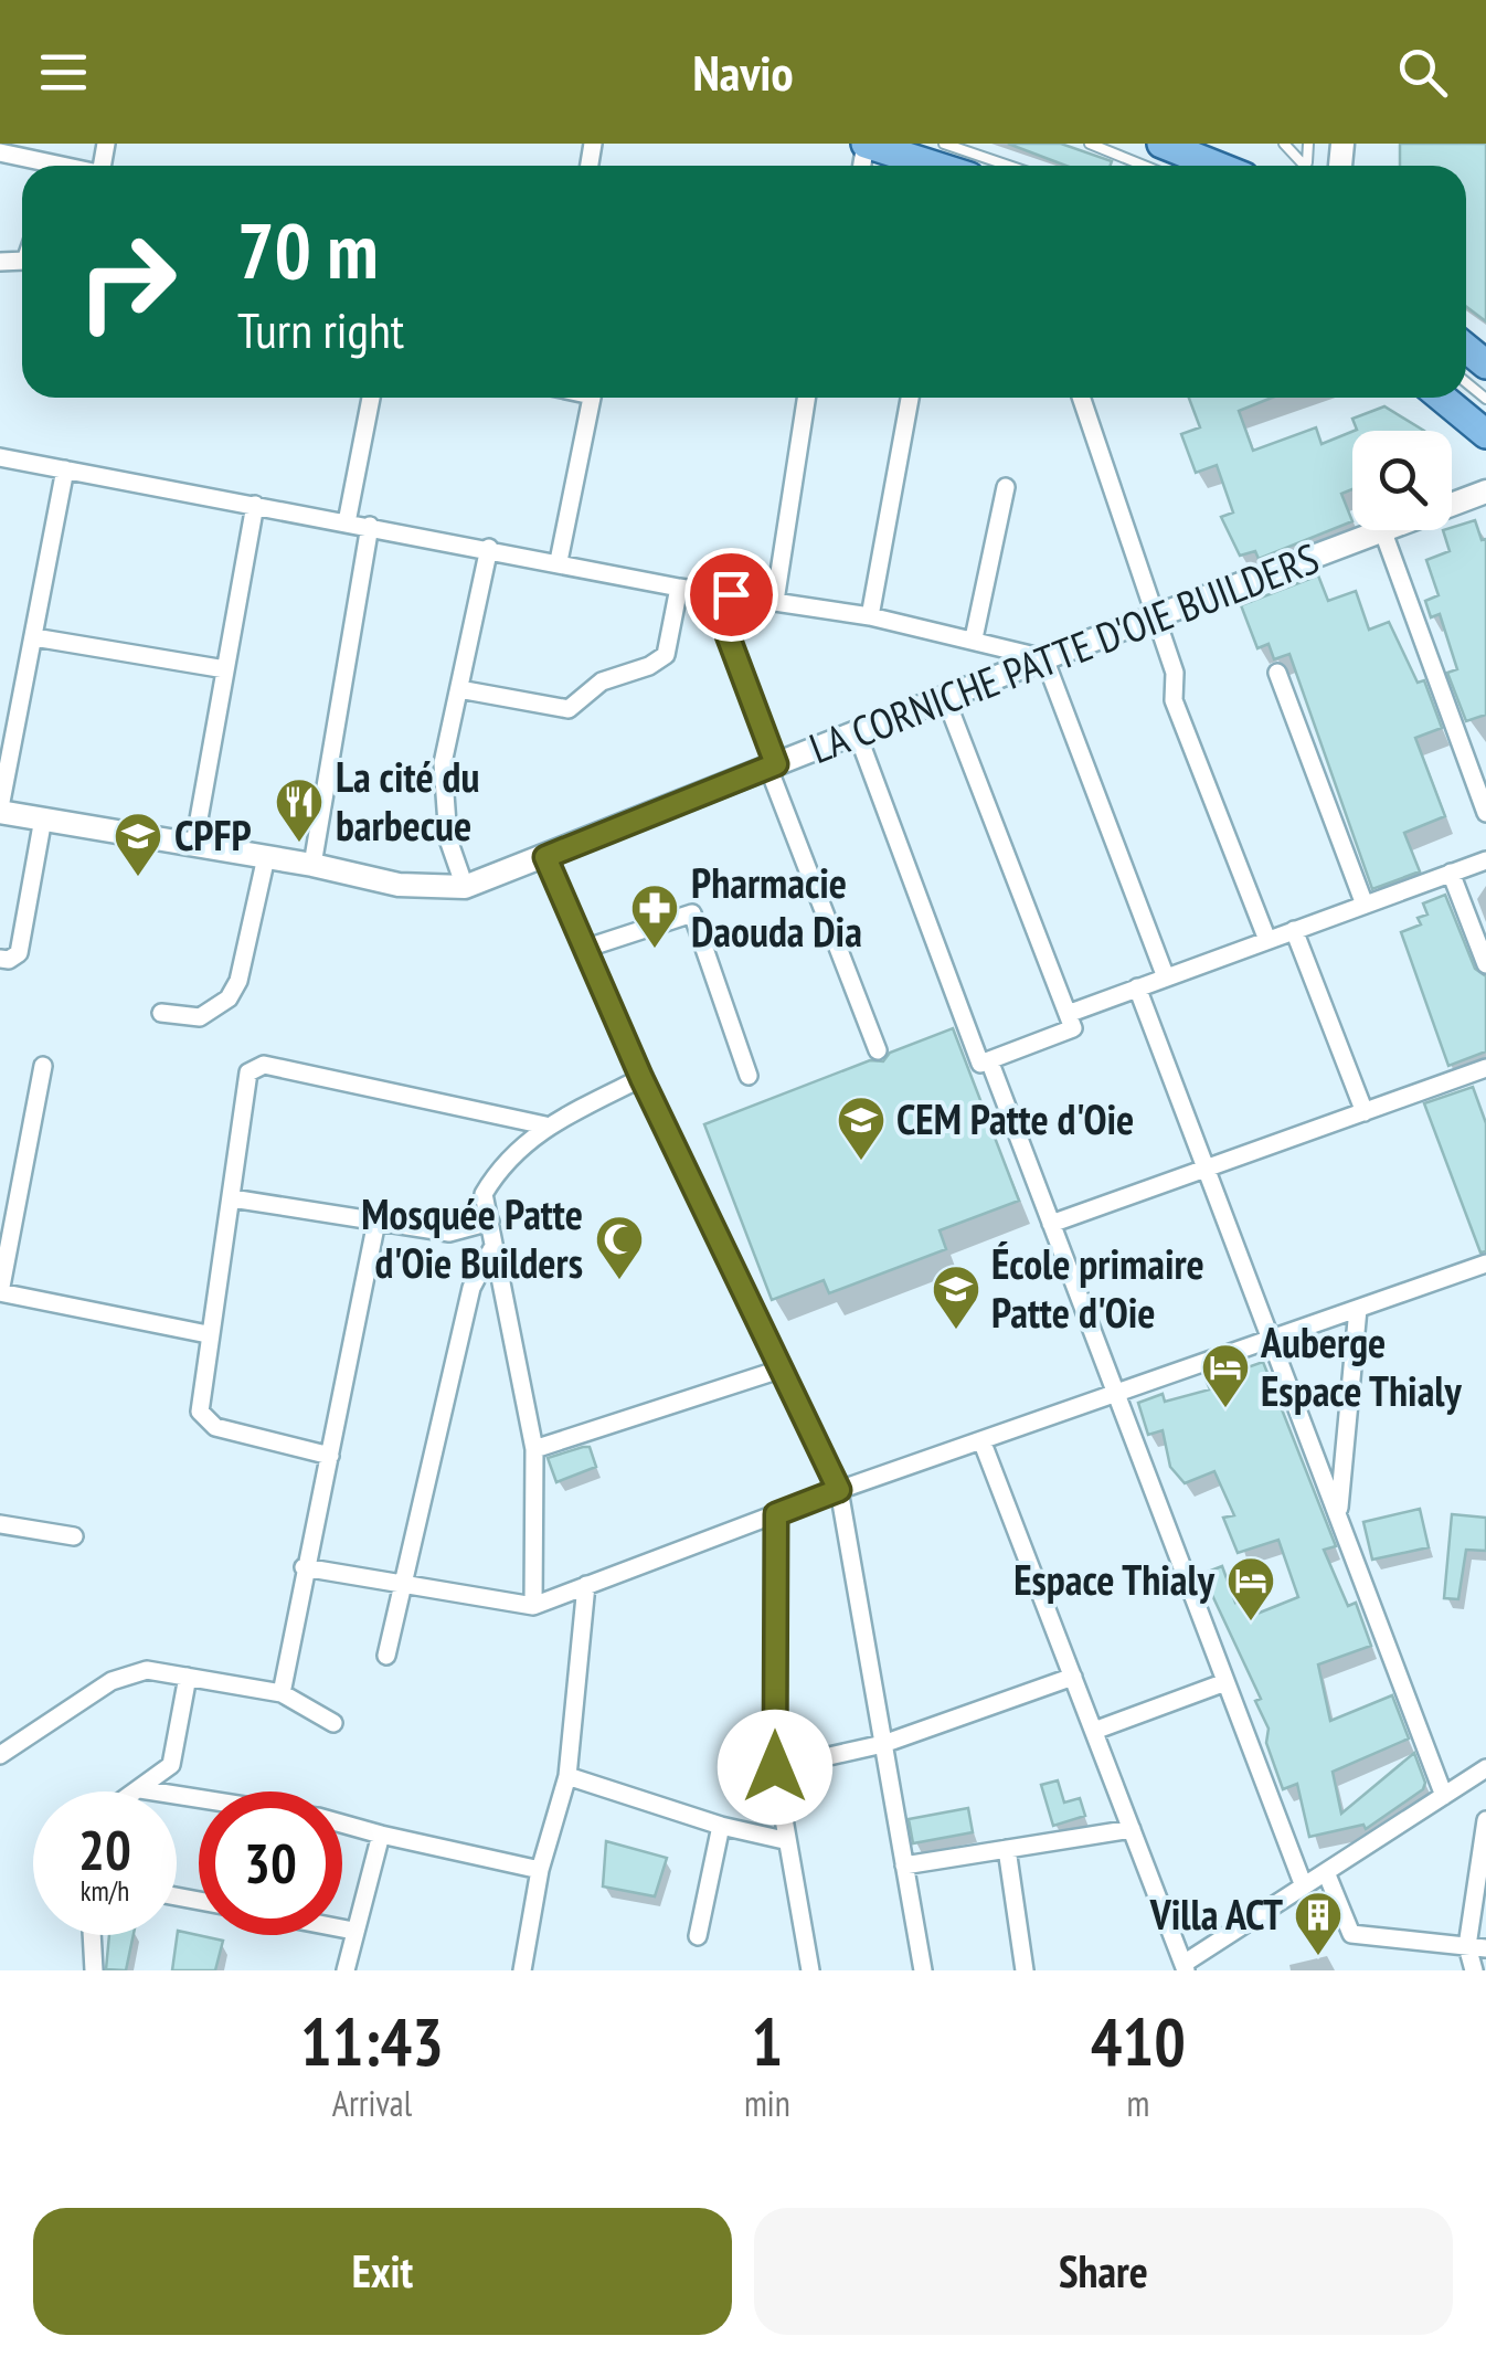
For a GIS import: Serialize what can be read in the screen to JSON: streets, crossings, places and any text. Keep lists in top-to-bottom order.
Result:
{
  "streets": {
    "street": ["LA CORNICHE PATTE D'OIE BUILDERS"]
  },
  "places": {
    "restaurant": ["La cité du barbecue"],
    "school or university": ["CPFP", "CEM Patte d'Oie", "École primaire Patte d'Oie"],
    "pharmacy": ["Pharmacie Daouda Dia"],
    "mosque": ["Mosquée Patte d'Oie Builders"],
    "hotel": ["Auberge Espace Thialy", "Espace Thialy"],
    "building": ["Villa ACT"]
  },
  "page": {
    "header": "Navio",
    "turn": ["70 m", "Turn right"],
    "speed": "20 km/h",
    "limit": "30",
    "eta": [
      "11:43",
      "Arrival",
      "1",
      "min",
      "410",
      "m"
    ],
    "buttons": ["Exit", "Share"]
  }
}
